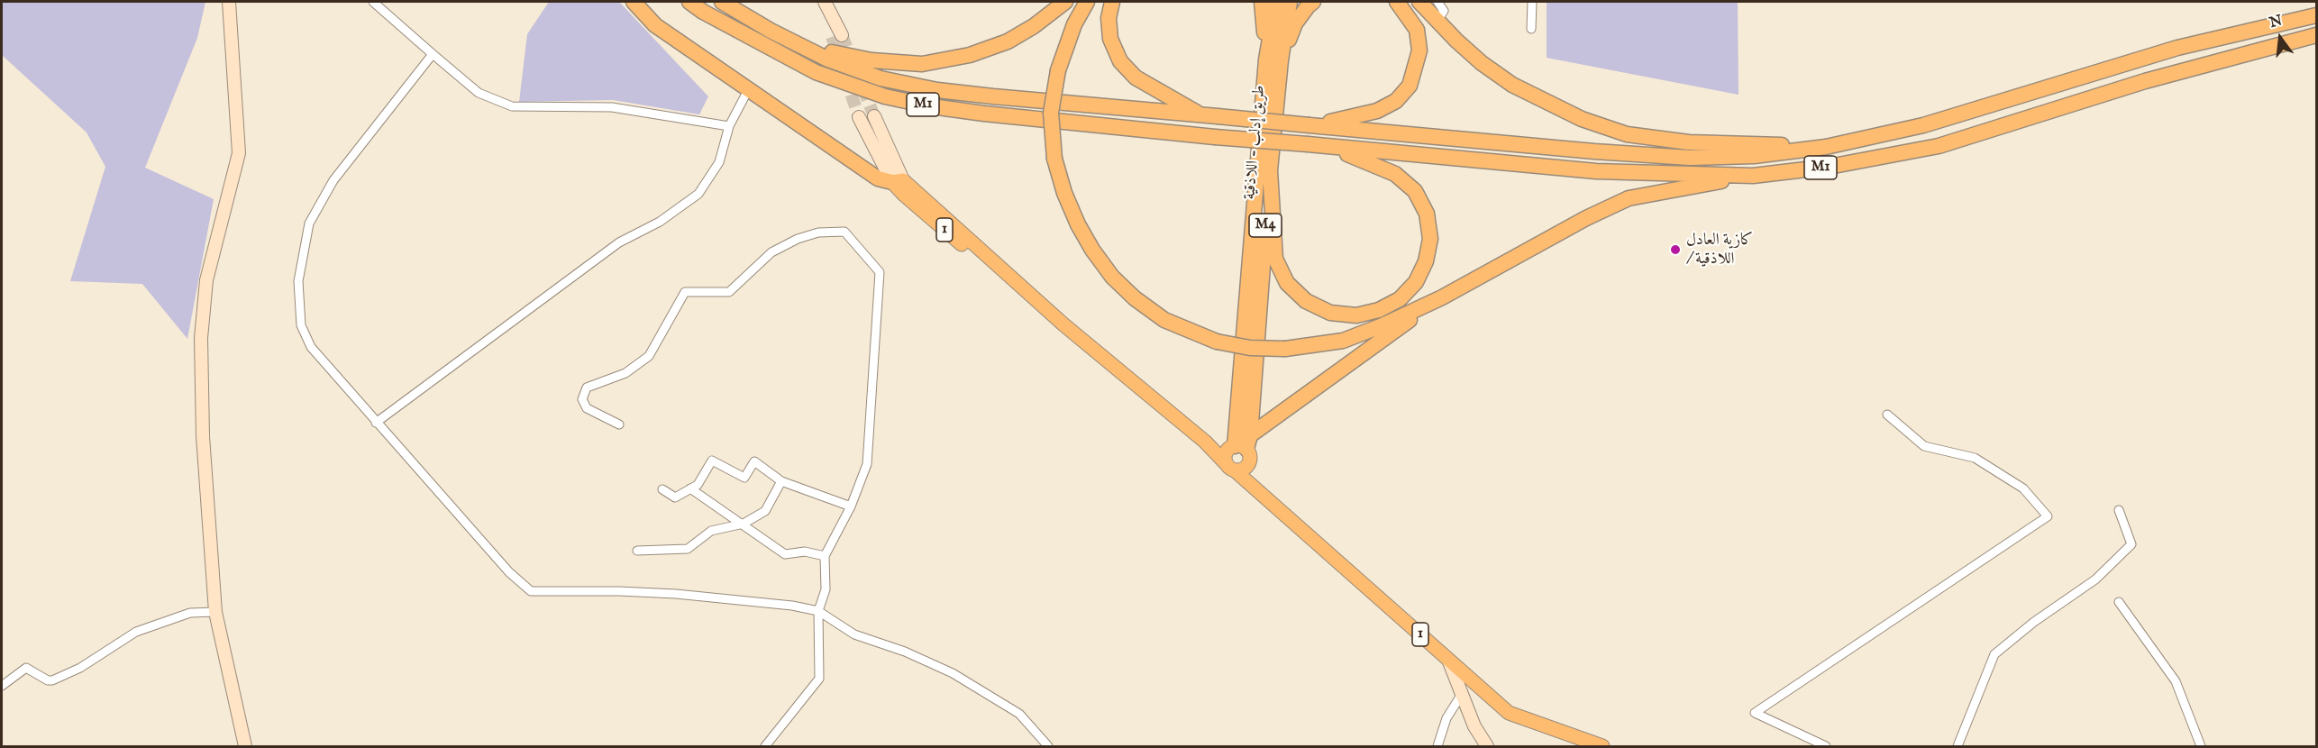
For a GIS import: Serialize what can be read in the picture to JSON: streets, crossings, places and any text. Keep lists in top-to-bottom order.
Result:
{
  "streets": {
    "highway": ["M1", "طريق إدلب - اللاذقية", "M4"],
    "main road": ["1"]
  },
  "crossings": [
    ["طريق إدلب - اللاذقية", "1"]
  ],
  "places": ["كازية العادل / اللاذقية"],
  "north": "top"
}
